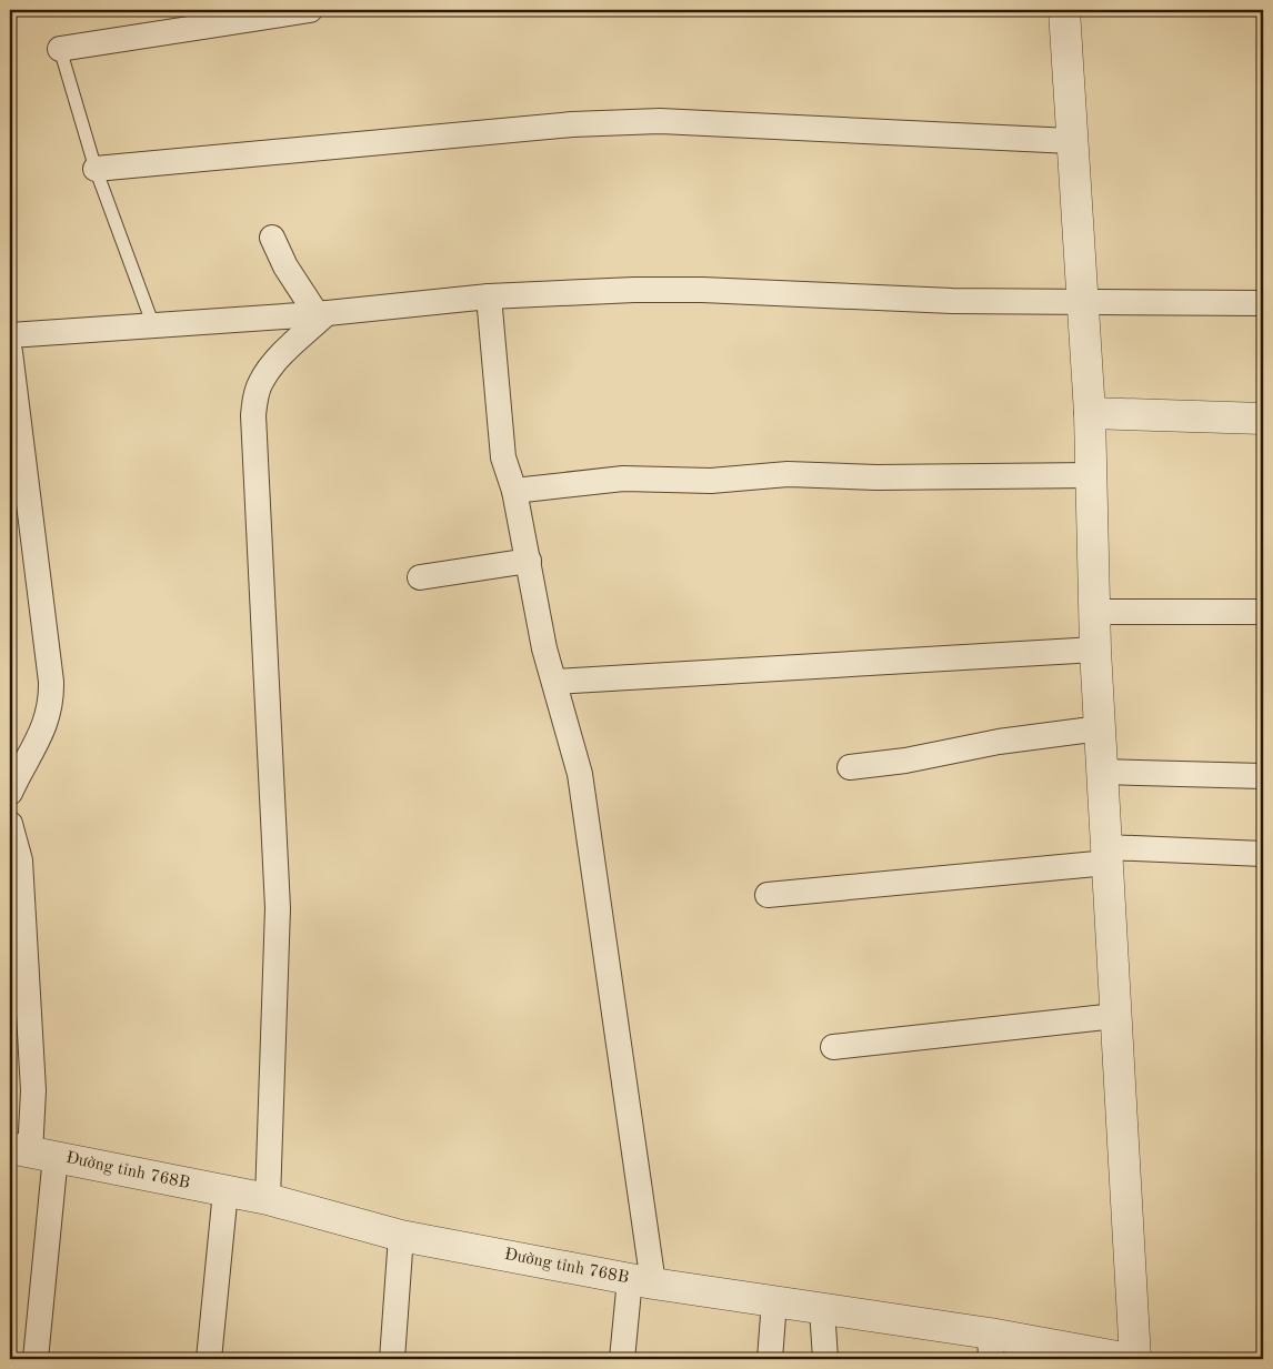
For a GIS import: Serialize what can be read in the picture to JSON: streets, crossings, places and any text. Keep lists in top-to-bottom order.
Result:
{
  "streets": {
    "street": ["Đường tỉnh 768B"]
  }
}
